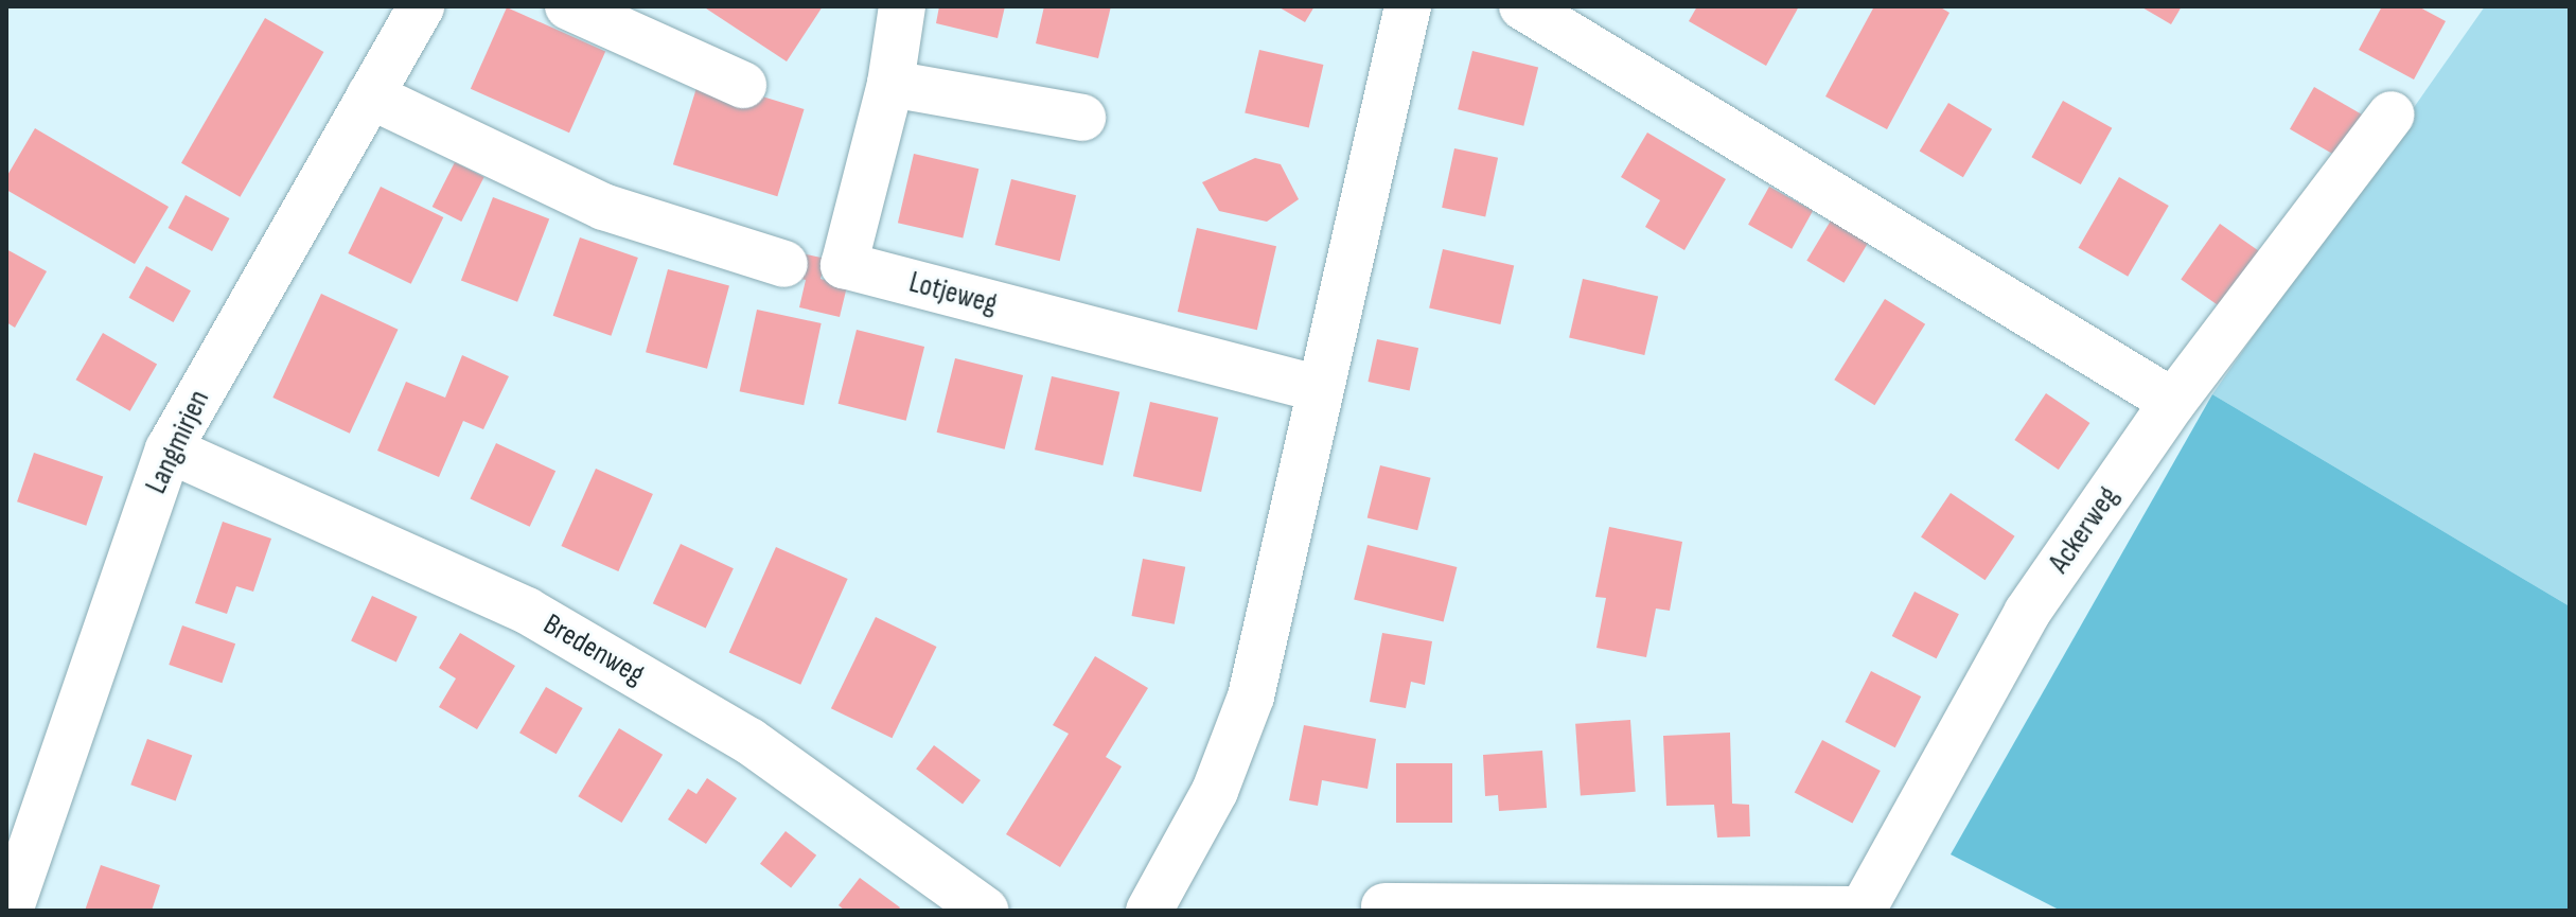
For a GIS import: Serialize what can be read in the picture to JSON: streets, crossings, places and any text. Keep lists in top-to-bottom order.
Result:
{
  "streets": {
    "street": [
      "Lotjeweg",
      "Langmirjen",
      "Ackerweg",
      "Bredenweg"
    ]
  },
  "crossings": [
    ["Langmirjen", "Bredenweg"]
  ]
}
